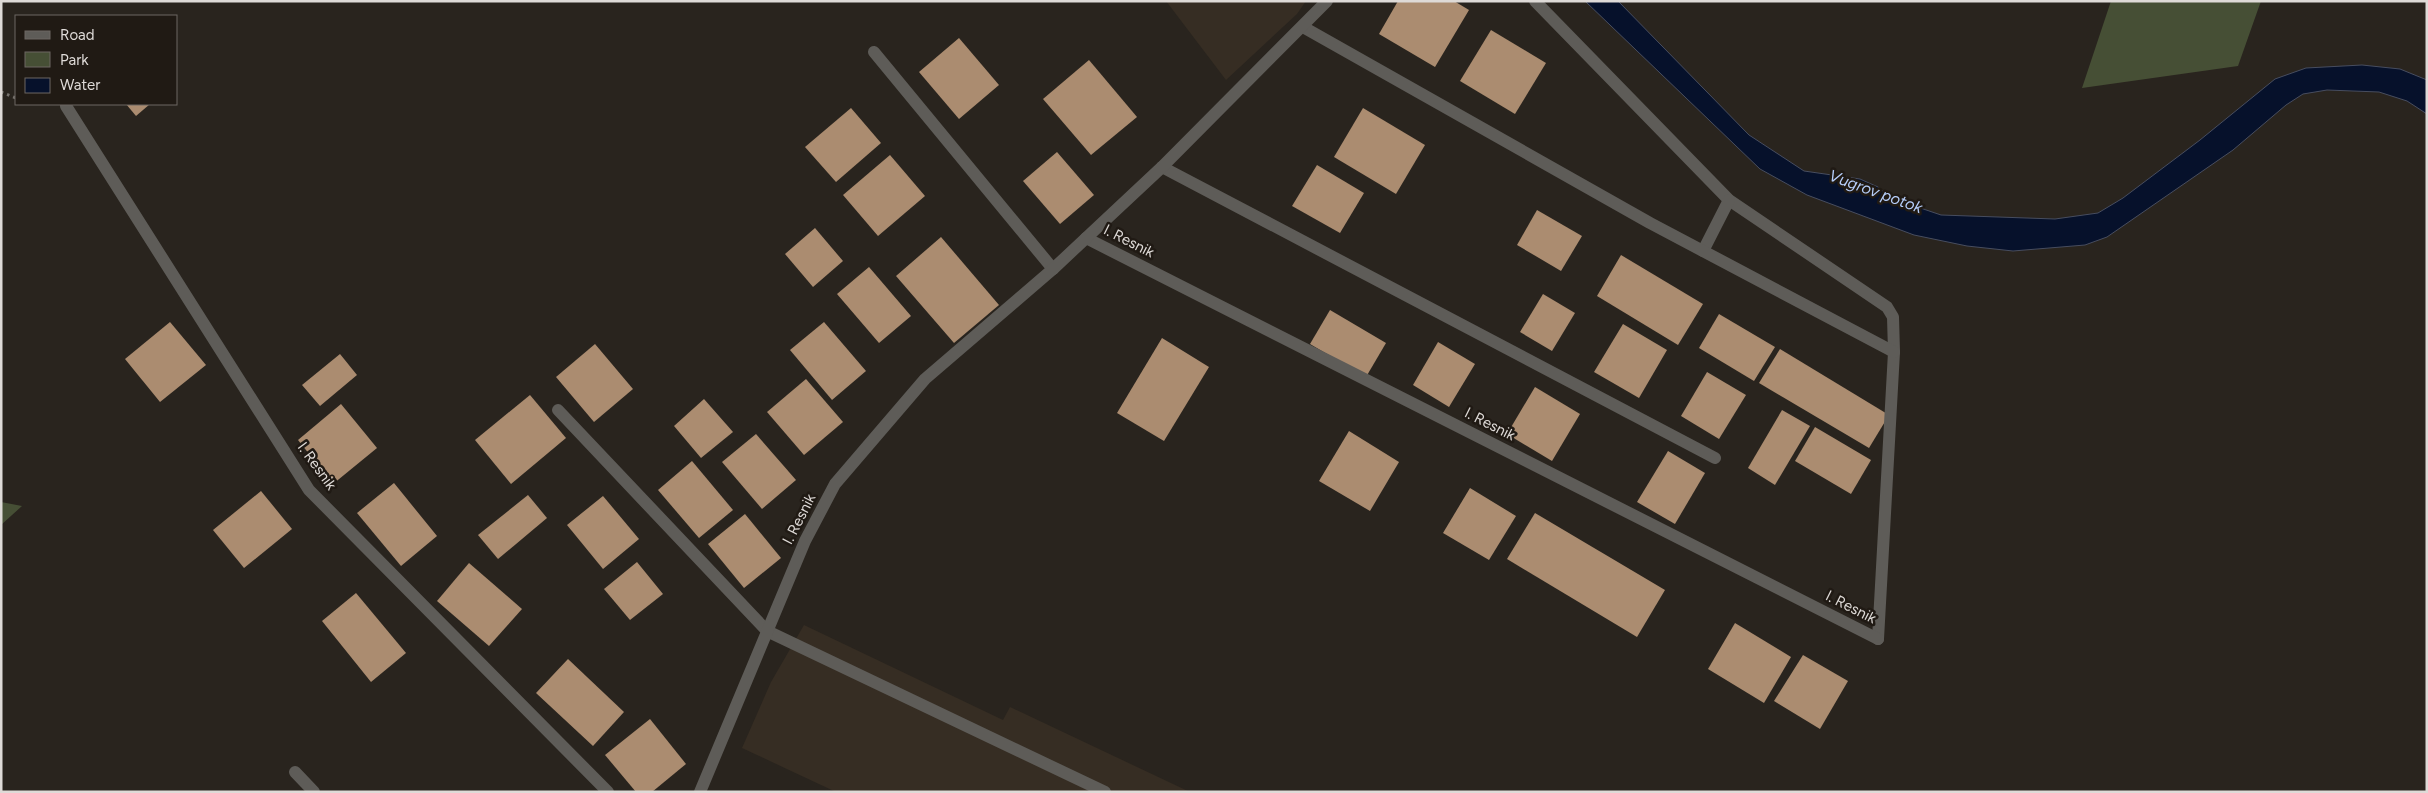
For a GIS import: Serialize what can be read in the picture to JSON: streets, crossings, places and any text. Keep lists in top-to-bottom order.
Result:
{
  "streets": {
    "street": ["I. Resnik"]
  },
  "water": ["Vugrov potok"],
  "legend": ["Road", "Park", "Water"]
}
